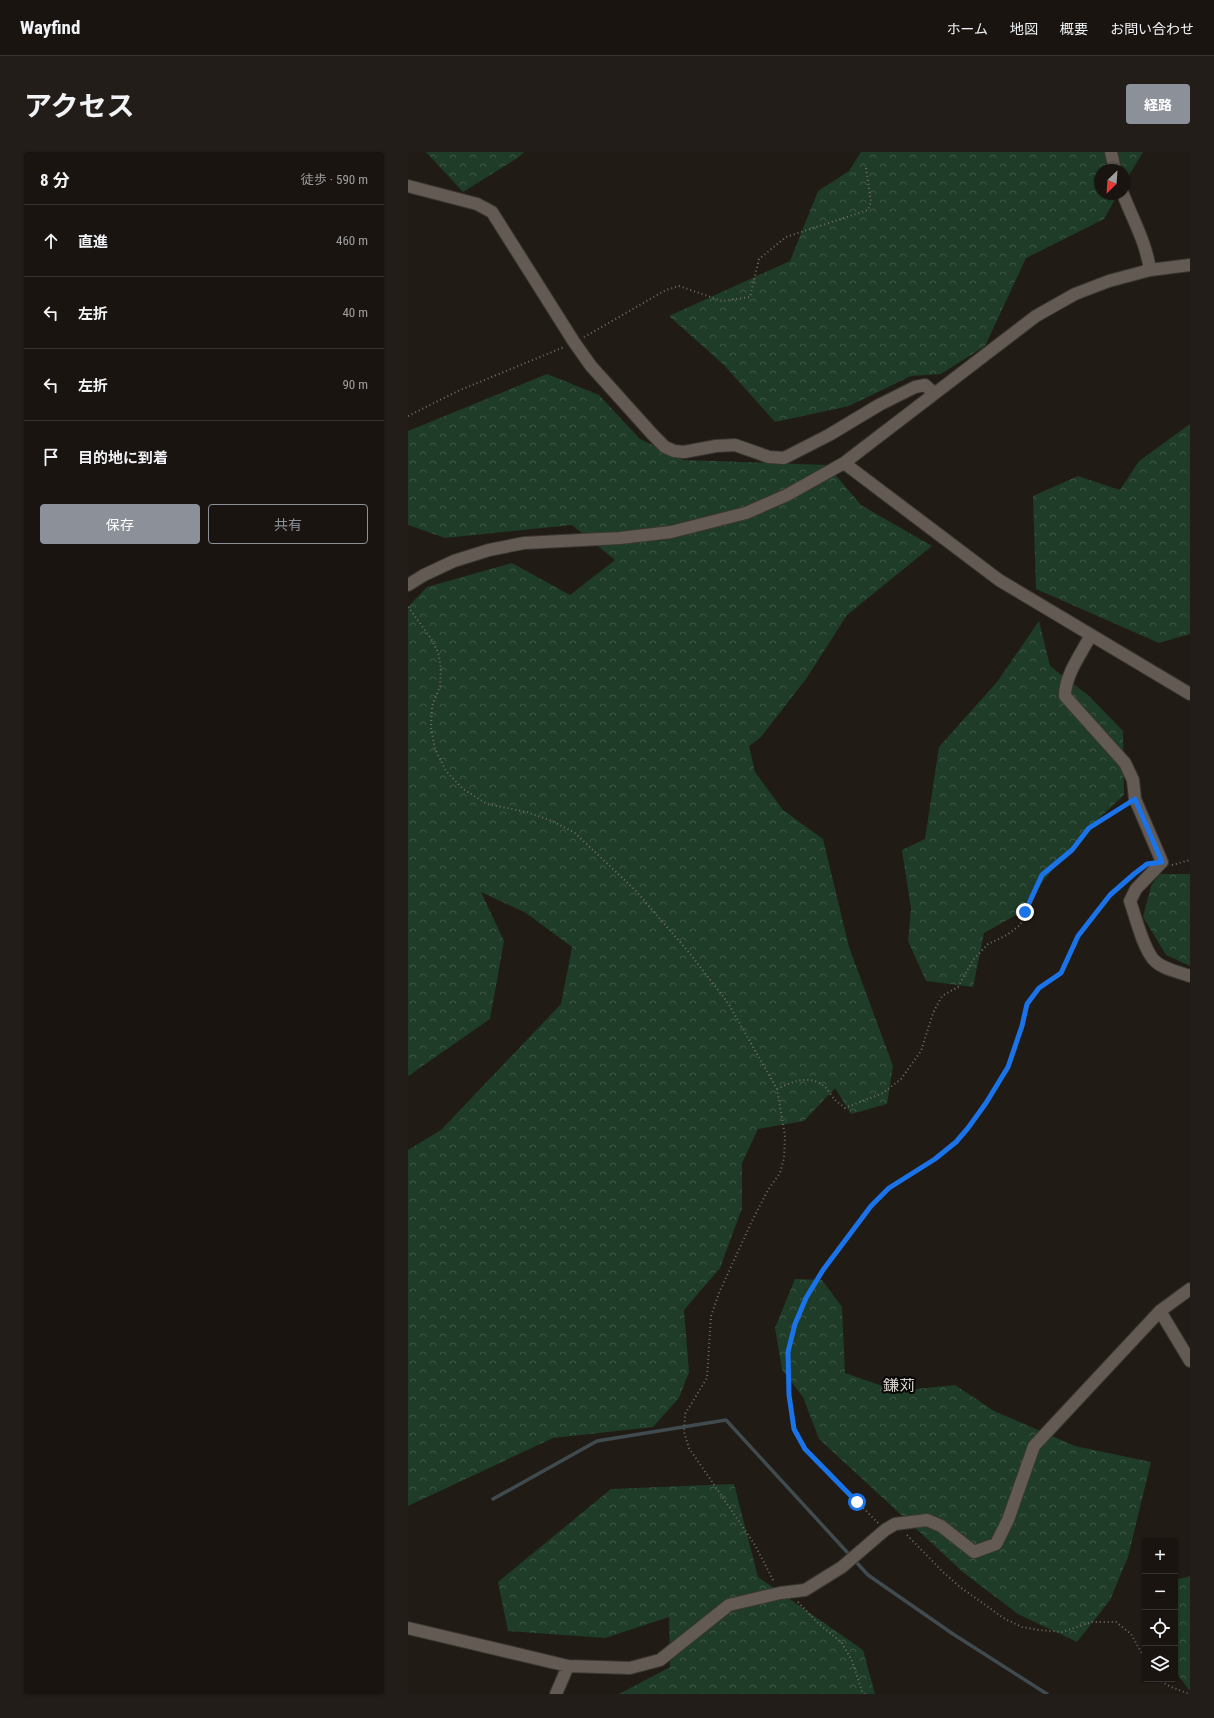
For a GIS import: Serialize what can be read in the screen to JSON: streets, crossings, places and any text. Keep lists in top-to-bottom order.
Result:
{
  "districts": ["鎌苅"],
  "north": "bottom left",
  "page": {
    "header": "Wayfind",
    "nav": [
      "ホーム",
      "地図",
      "概要",
      "お問い合わせ"
    ],
    "title": "アクセス",
    "buttons": [
      "経路",
      ["保存", "共有"]
    ],
    "heading": ["8 分", "徒歩 · 590 m"],
    "list": [
      ["直進", "460 m"],
      ["左折", "40 m"],
      ["左折", "90 m"],
      "目的地に到着"
    ],
    "map_buttons": ["+", "−"]
  }
}
